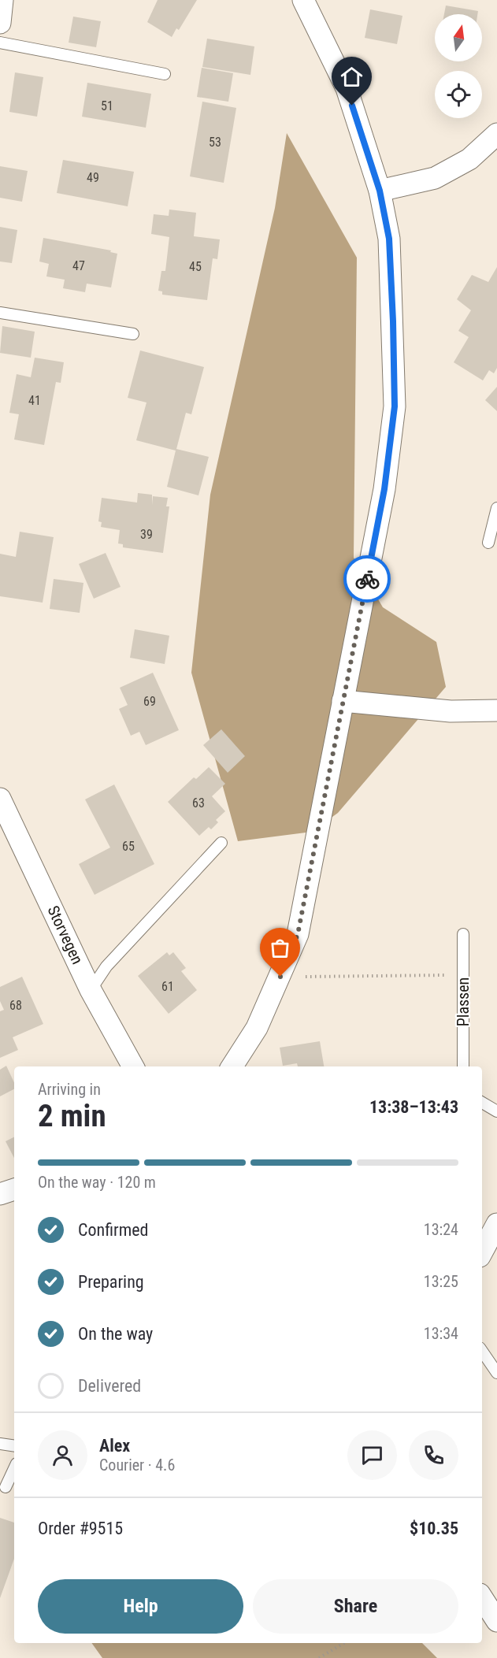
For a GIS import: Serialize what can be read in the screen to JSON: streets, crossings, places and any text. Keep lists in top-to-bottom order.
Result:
{
  "streets": {
    "street": ["Storvegen"],
    "lane": ["Plassen"]
  },
  "house_numbers": [
    "51",
    "53",
    "49",
    "47",
    "45",
    "41",
    "39",
    "69",
    "63",
    "65",
    "61",
    "68"
  ],
  "north": "top",
  "page": {
    "heading": ["2 min", "Arriving in", "13:38–13:43"],
    "panel": [
      "Alex",
      "Courier · 4.6",
      "Order #9515",
      "$10.35"
    ],
    "bar": "On the way · 120 m",
    "list": [
      ["Confirmed", "13:24"],
      ["Preparing", "13:25"],
      ["On the way", "13:34"],
      "Delivered"
    ],
    "buttons": ["Help", "Share"]
  }
}
